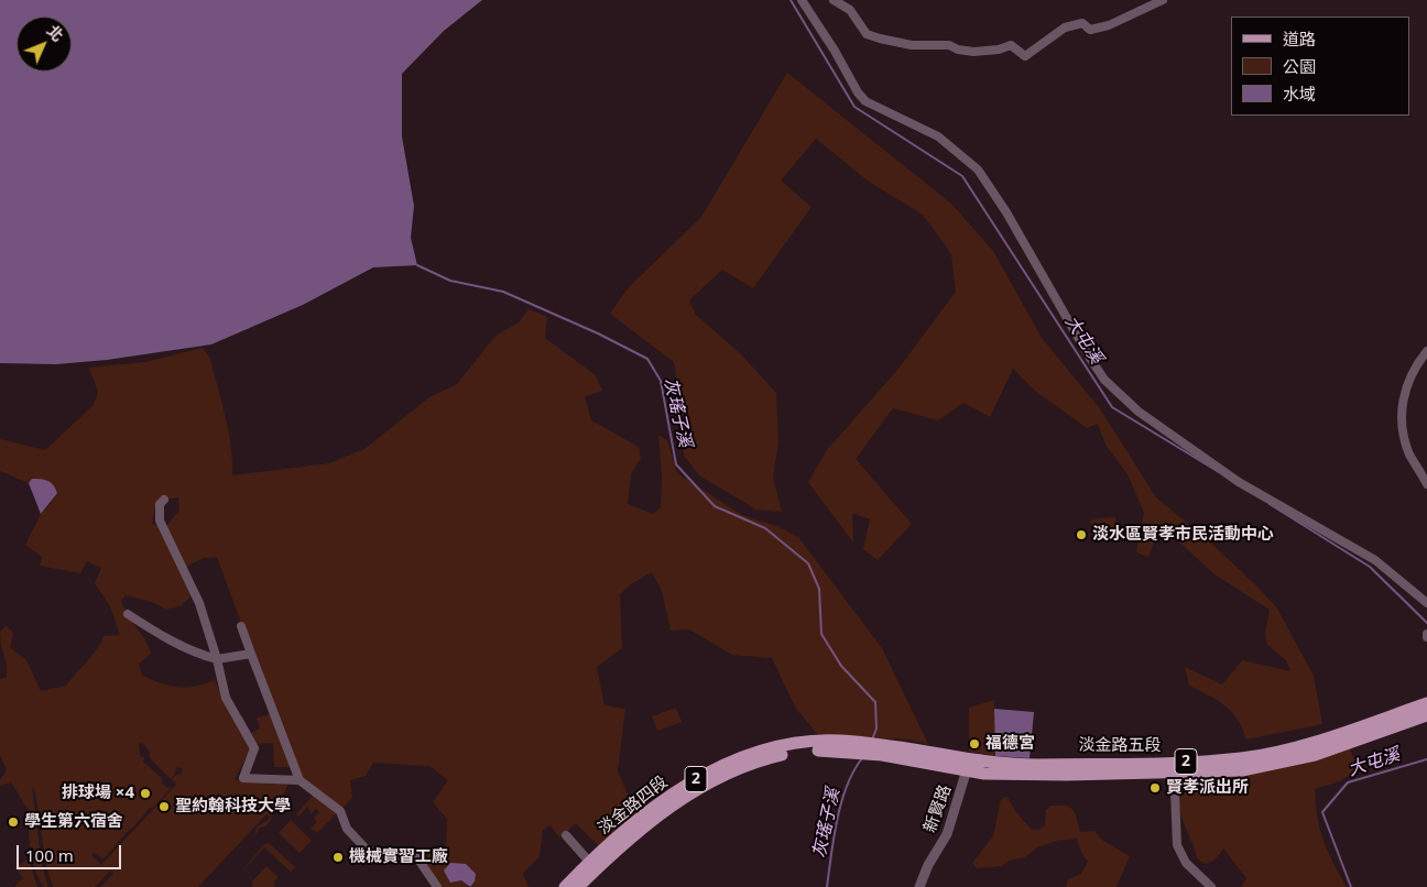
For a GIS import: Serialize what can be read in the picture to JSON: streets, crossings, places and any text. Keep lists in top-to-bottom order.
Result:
{
  "streets": {
    "main road": ["淡金路五段", "2", "淡金路四段"],
    "street": ["新賢路"]
  },
  "crossings": [
    ["淡金路五段", "2"],
    ["淡金路五段", "新賢路"],
    ["2", "淡金路四段"],
    ["2", "新賢路"]
  ],
  "water": ["大屯溪", "灰瑤子溪"],
  "places": [
    "淡水區賢孝市民活動中心",
    "福德宮",
    "賢孝派出所",
    "排球場 ×4",
    "聖約翰科技大學",
    "學生第六宿舍",
    "機械實習工廠"
  ],
  "legend": ["道路", "公園", "水域"],
  "scale_bar": "100 m",
  "north": "top right"
}
